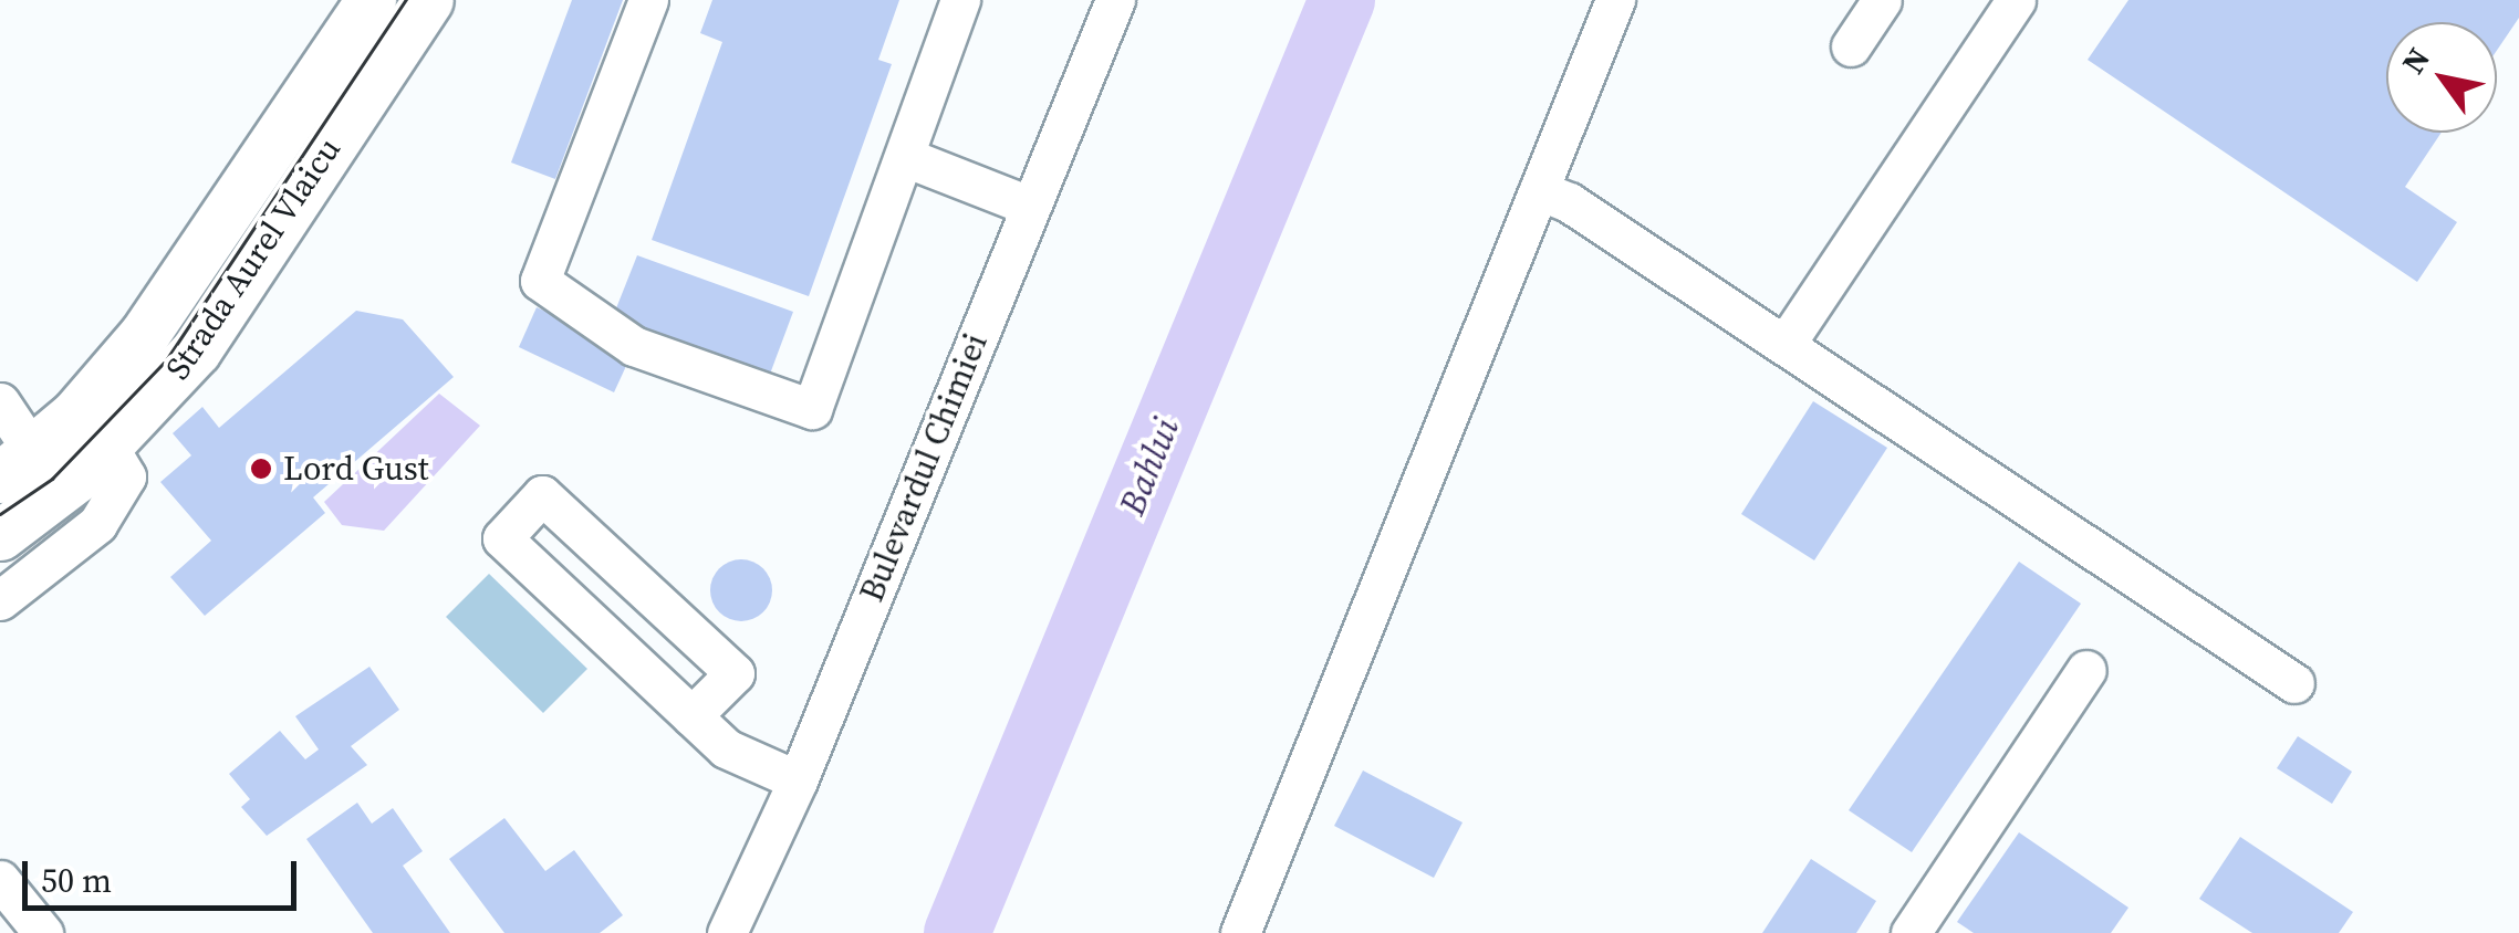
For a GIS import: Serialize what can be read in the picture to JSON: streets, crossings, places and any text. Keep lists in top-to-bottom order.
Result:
{
  "streets": {
    "main road": ["Strada Aurel Vlaicu"],
    "street": ["Bulevardul Chimiei"]
  },
  "water": ["Bahlui"],
  "places": ["Lord Gust"],
  "scale_bar": "50 m",
  "north": "top left"
}
